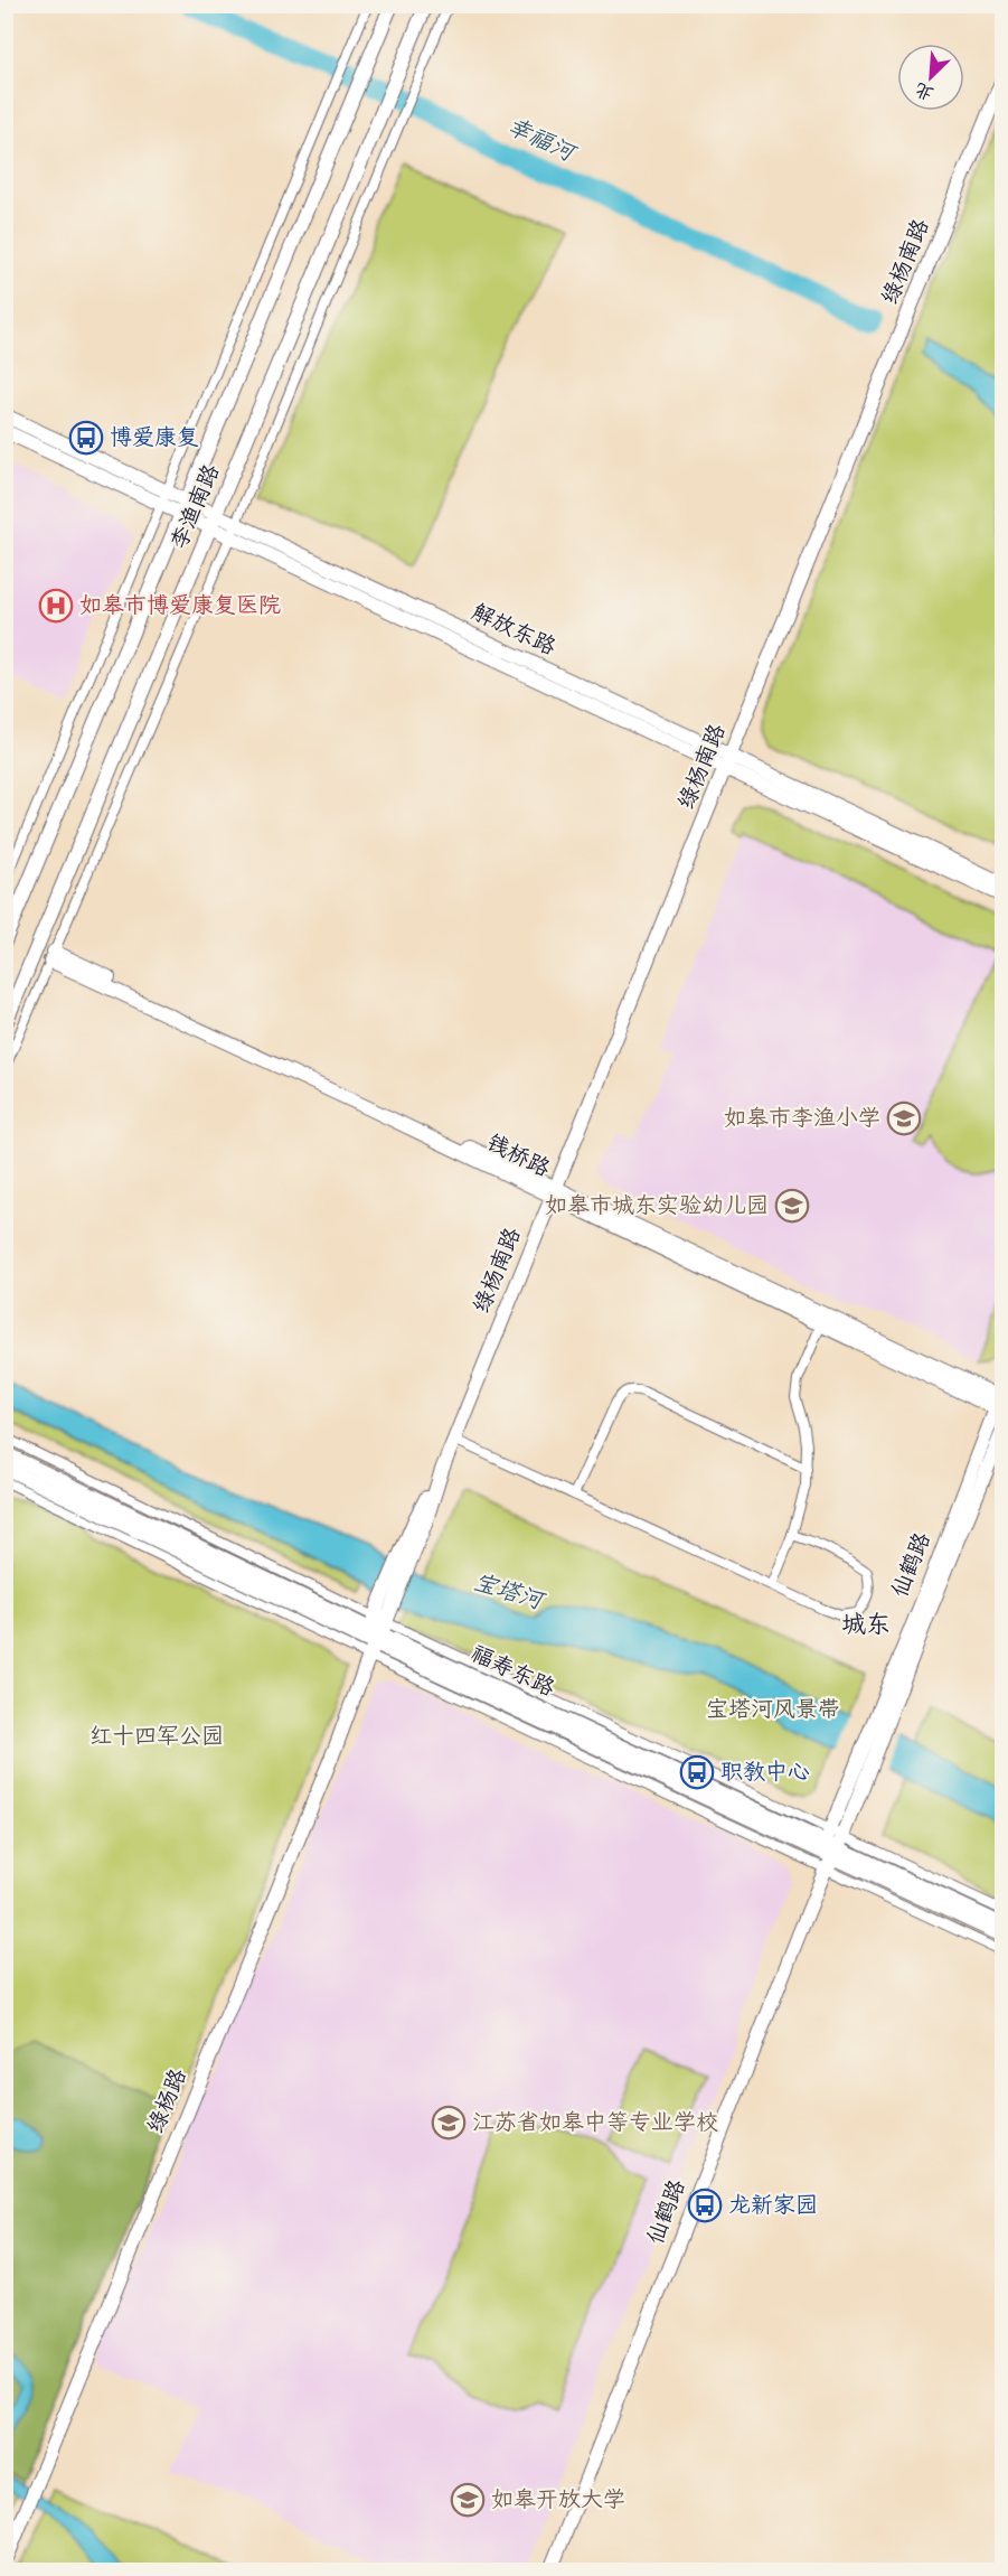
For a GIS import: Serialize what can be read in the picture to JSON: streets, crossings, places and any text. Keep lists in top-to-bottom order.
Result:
{
  "streets": {
    "street": [
      "绿杨南路",
      "李渔南路",
      "解放东路",
      "钱桥路",
      "仙鹤路",
      "福寿东路",
      "绿杨路"
    ]
  },
  "crossings": [
    ["绿杨南路", "解放东路"],
    ["绿杨南路", "钱桥路"],
    ["绿杨南路", "福寿东路"],
    ["绿杨南路", "绿杨路"],
    ["李渔南路", "解放东路"],
    ["钱桥路", "仙鹤路"],
    ["仙鹤路", "福寿东路"],
    ["福寿东路", "绿杨路"]
  ],
  "districts": ["城东"],
  "water": ["幸福河", "宝塔河"],
  "parks": ["宝塔河风景带", "红十四军公园"],
  "places": {
    "bus stop": ["博爱康复", "职教中心", "龙新家园"],
    "hospital": ["如皋市博爱康复医院"],
    "school or university": [
      "如皋市李渔小学",
      "如皋市城东实验幼儿园",
      "江苏省如皋中等专业学校",
      "如皋开放大学"
    ]
  },
  "north": "bottom left"
}
